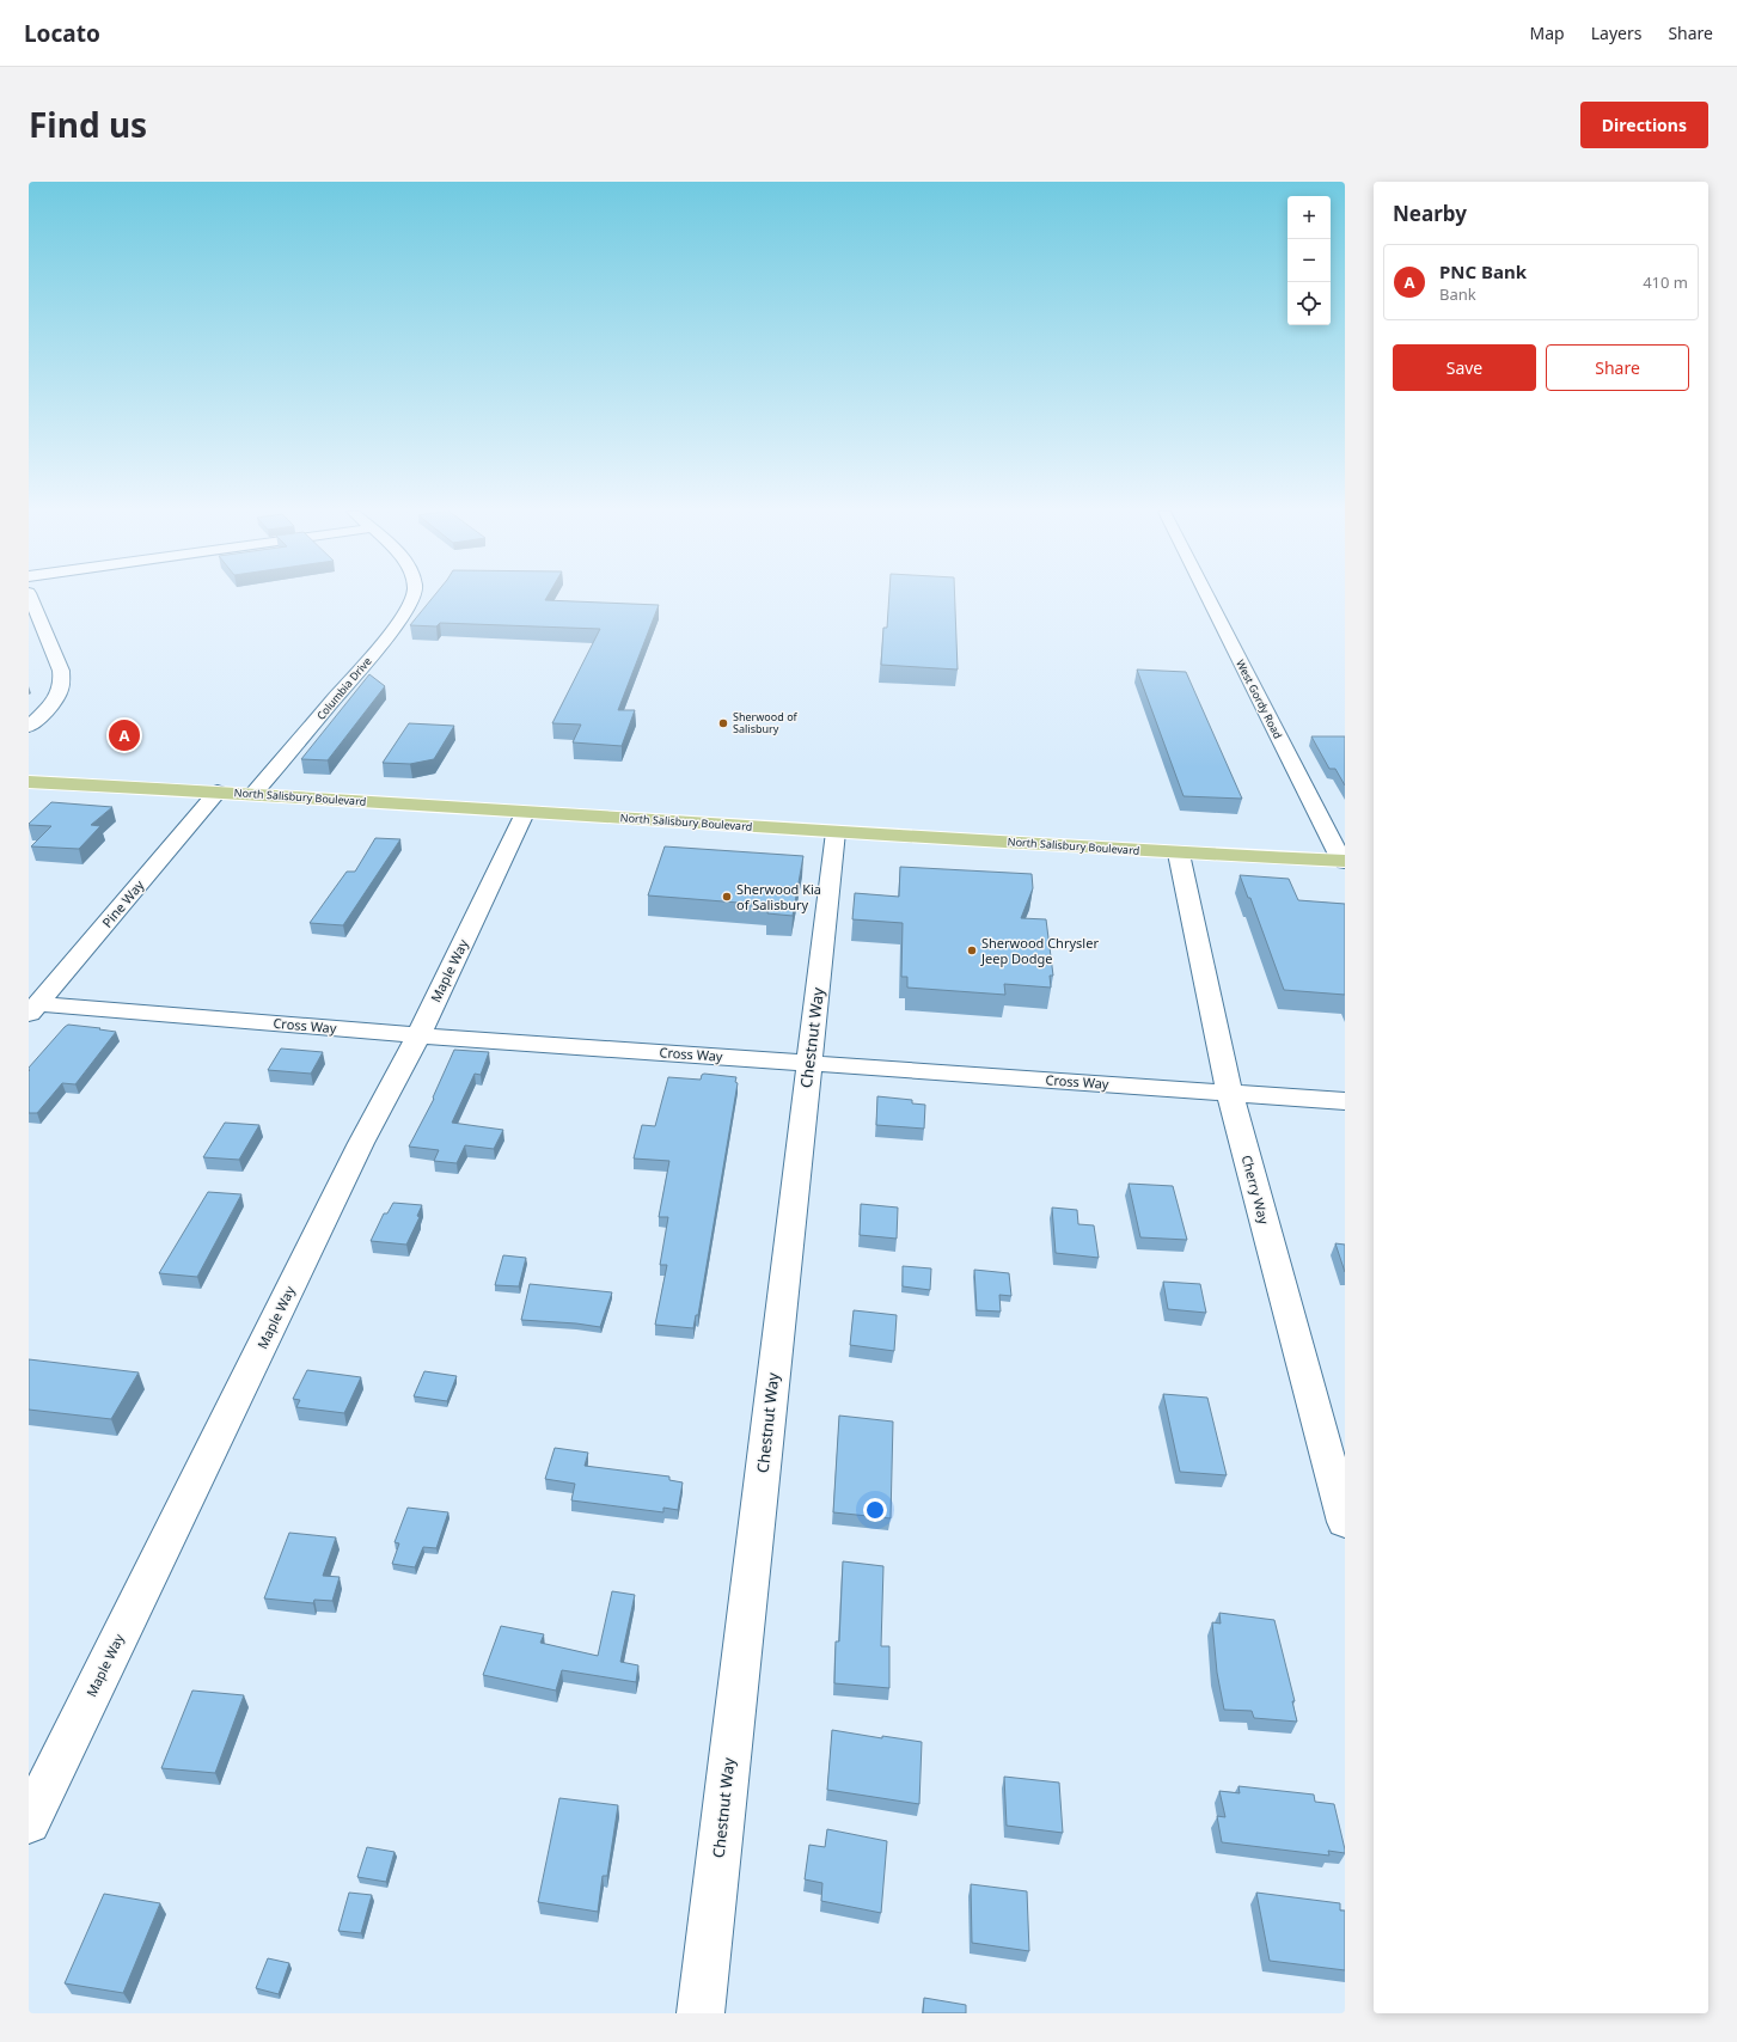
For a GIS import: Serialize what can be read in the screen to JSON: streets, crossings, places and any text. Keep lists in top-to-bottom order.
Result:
{
  "streets": {
    "main road": ["North Salisbury Boulevard"],
    "street": [
      "Columbia Drive",
      "West Gordy Road",
      "Pine Way",
      "Maple Way",
      "Cross Way",
      "Chestnut Way",
      "Cherry Way"
    ]
  },
  "crossings": [
    ["Columbia Drive", "North Salisbury Boulevard"],
    ["West Gordy Road", "North Salisbury Boulevard"],
    ["North Salisbury Boulevard", "Pine Way"],
    ["North Salisbury Boulevard", "Maple Way"],
    ["North Salisbury Boulevard", "Chestnut Way"],
    ["North Salisbury Boulevard", "Cherry Way"],
    ["Pine Way", "Cross Way"],
    ["Maple Way", "Cross Way"],
    ["Cross Way", "Chestnut Way"],
    ["Cross Way", "Cherry Way"]
  ],
  "places": ["Sherwood of Salisbury", "Sherwood Kia of Salisbury", "Sherwood Chrysler Jeep Dodge"],
  "page": {
    "header": "Locato",
    "nav": ["Map", "Layers", "Share"],
    "title": "Find us",
    "buttons": [
      "Directions",
      ["Save", "Share"]
    ],
    "heading": "Nearby",
    "map_buttons": ["+", "−"],
    "list": [
      {
        "mark": "A",
        "name": "PNC Bank",
        "note": "Bank",
        "value": "410 m"
      }
    ],
    "pins": "A"
  }
}
